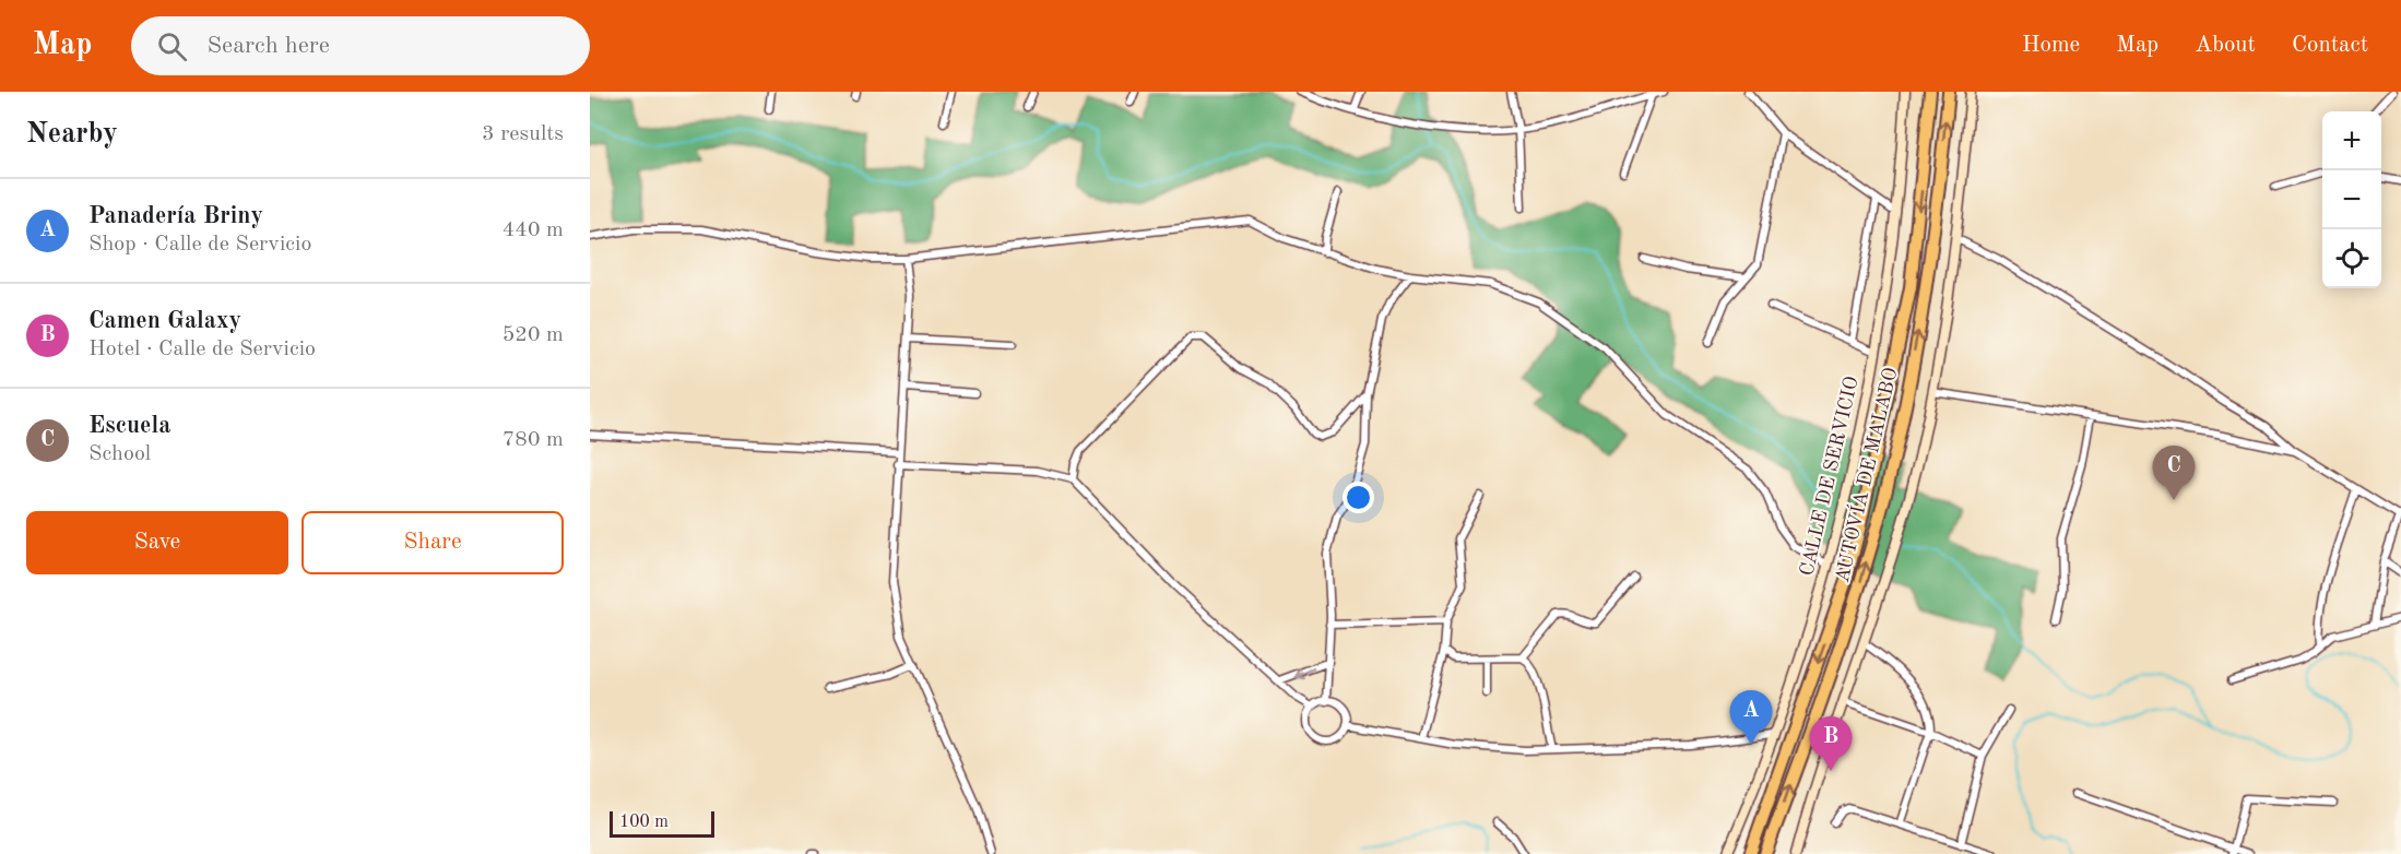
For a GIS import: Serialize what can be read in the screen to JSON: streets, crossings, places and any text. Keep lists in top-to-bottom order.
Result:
{
  "streets": {
    "highway": ["AUTOVÍA DE MALABO"],
    "street": ["CALLE DE SERVICIO"]
  },
  "scale_bar": "100 m",
  "page": {
    "header": "Map",
    "search": "Search here",
    "nav": [
      "Home",
      "Map",
      "About",
      "Contact"
    ],
    "heading": ["Nearby", "3 results"],
    "map_buttons": ["+", "−"],
    "list": [
      {
        "mark": "A",
        "name": "Panadería Briny",
        "note": "Shop · Calle de Servicio",
        "value": "440 m"
      },
      {
        "mark": "B",
        "name": "Camen Galaxy",
        "note": "Hotel · Calle de Servicio",
        "value": "520 m"
      },
      {
        "mark": "C",
        "name": "Escuela",
        "note": "School",
        "value": "780 m"
      }
    ],
    "pins": ["C", "A", "B"],
    "buttons": ["Save", "Share"],
    "scale": "100 m"
  }
}
